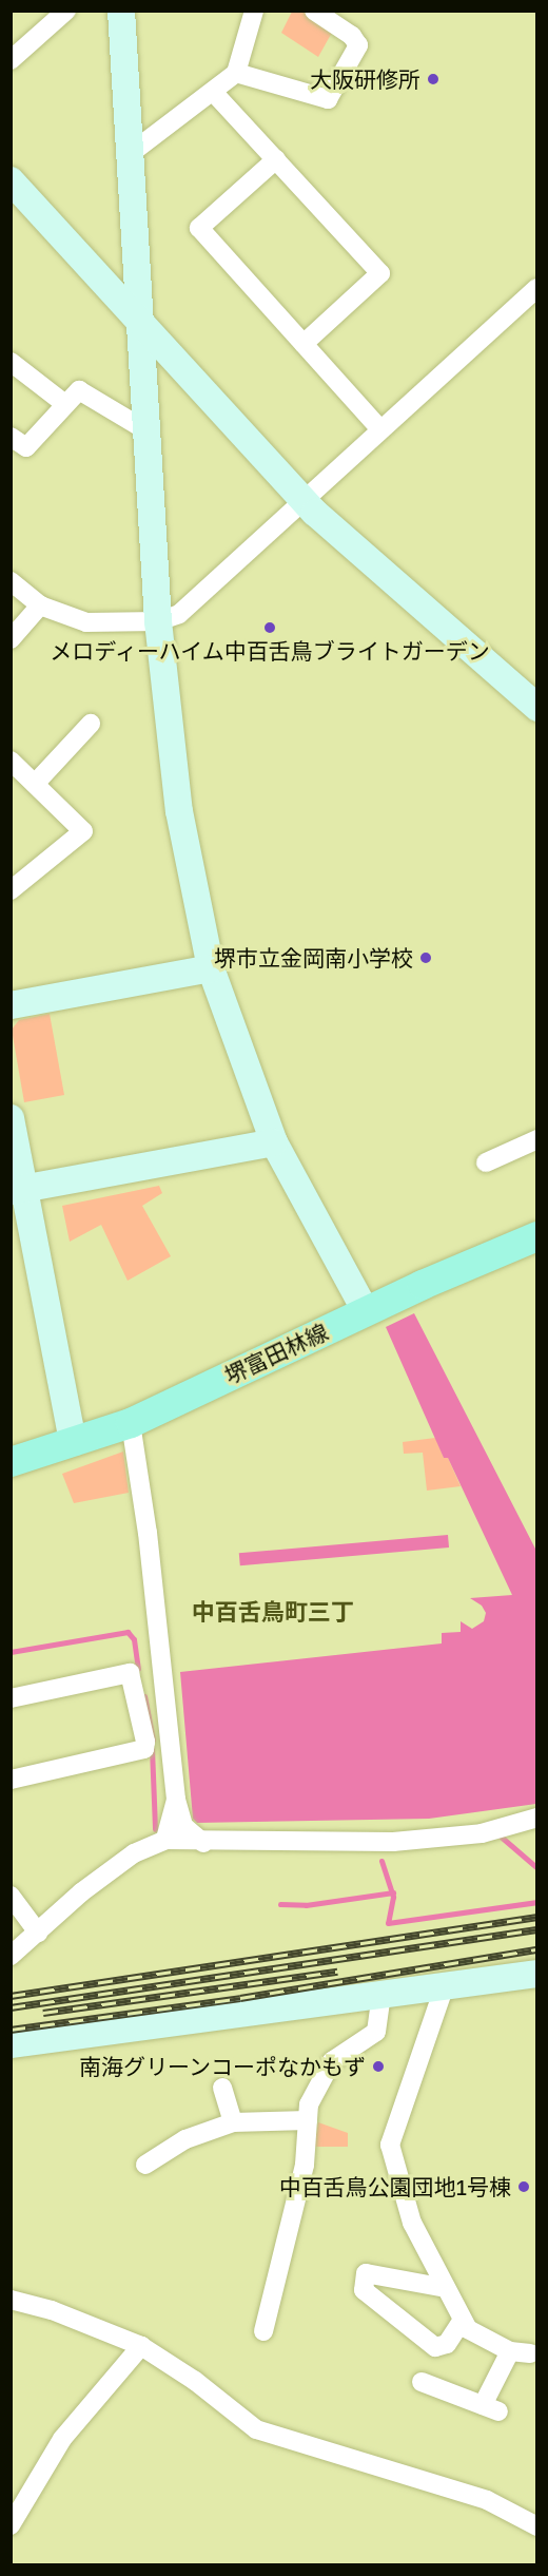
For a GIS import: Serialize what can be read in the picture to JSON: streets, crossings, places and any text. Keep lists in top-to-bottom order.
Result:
{
  "streets": {
    "main road": ["堺富田林線"]
  },
  "districts": ["中百舌鳥町三丁"],
  "places": [
    "大阪研修所",
    "メロディーハイム中百舌鳥ブライトガーデン",
    "堺市立金岡南小学校",
    "南海グリーンコーポなかもず",
    "中百舌鳥公園団地1号棟"
  ]
}
